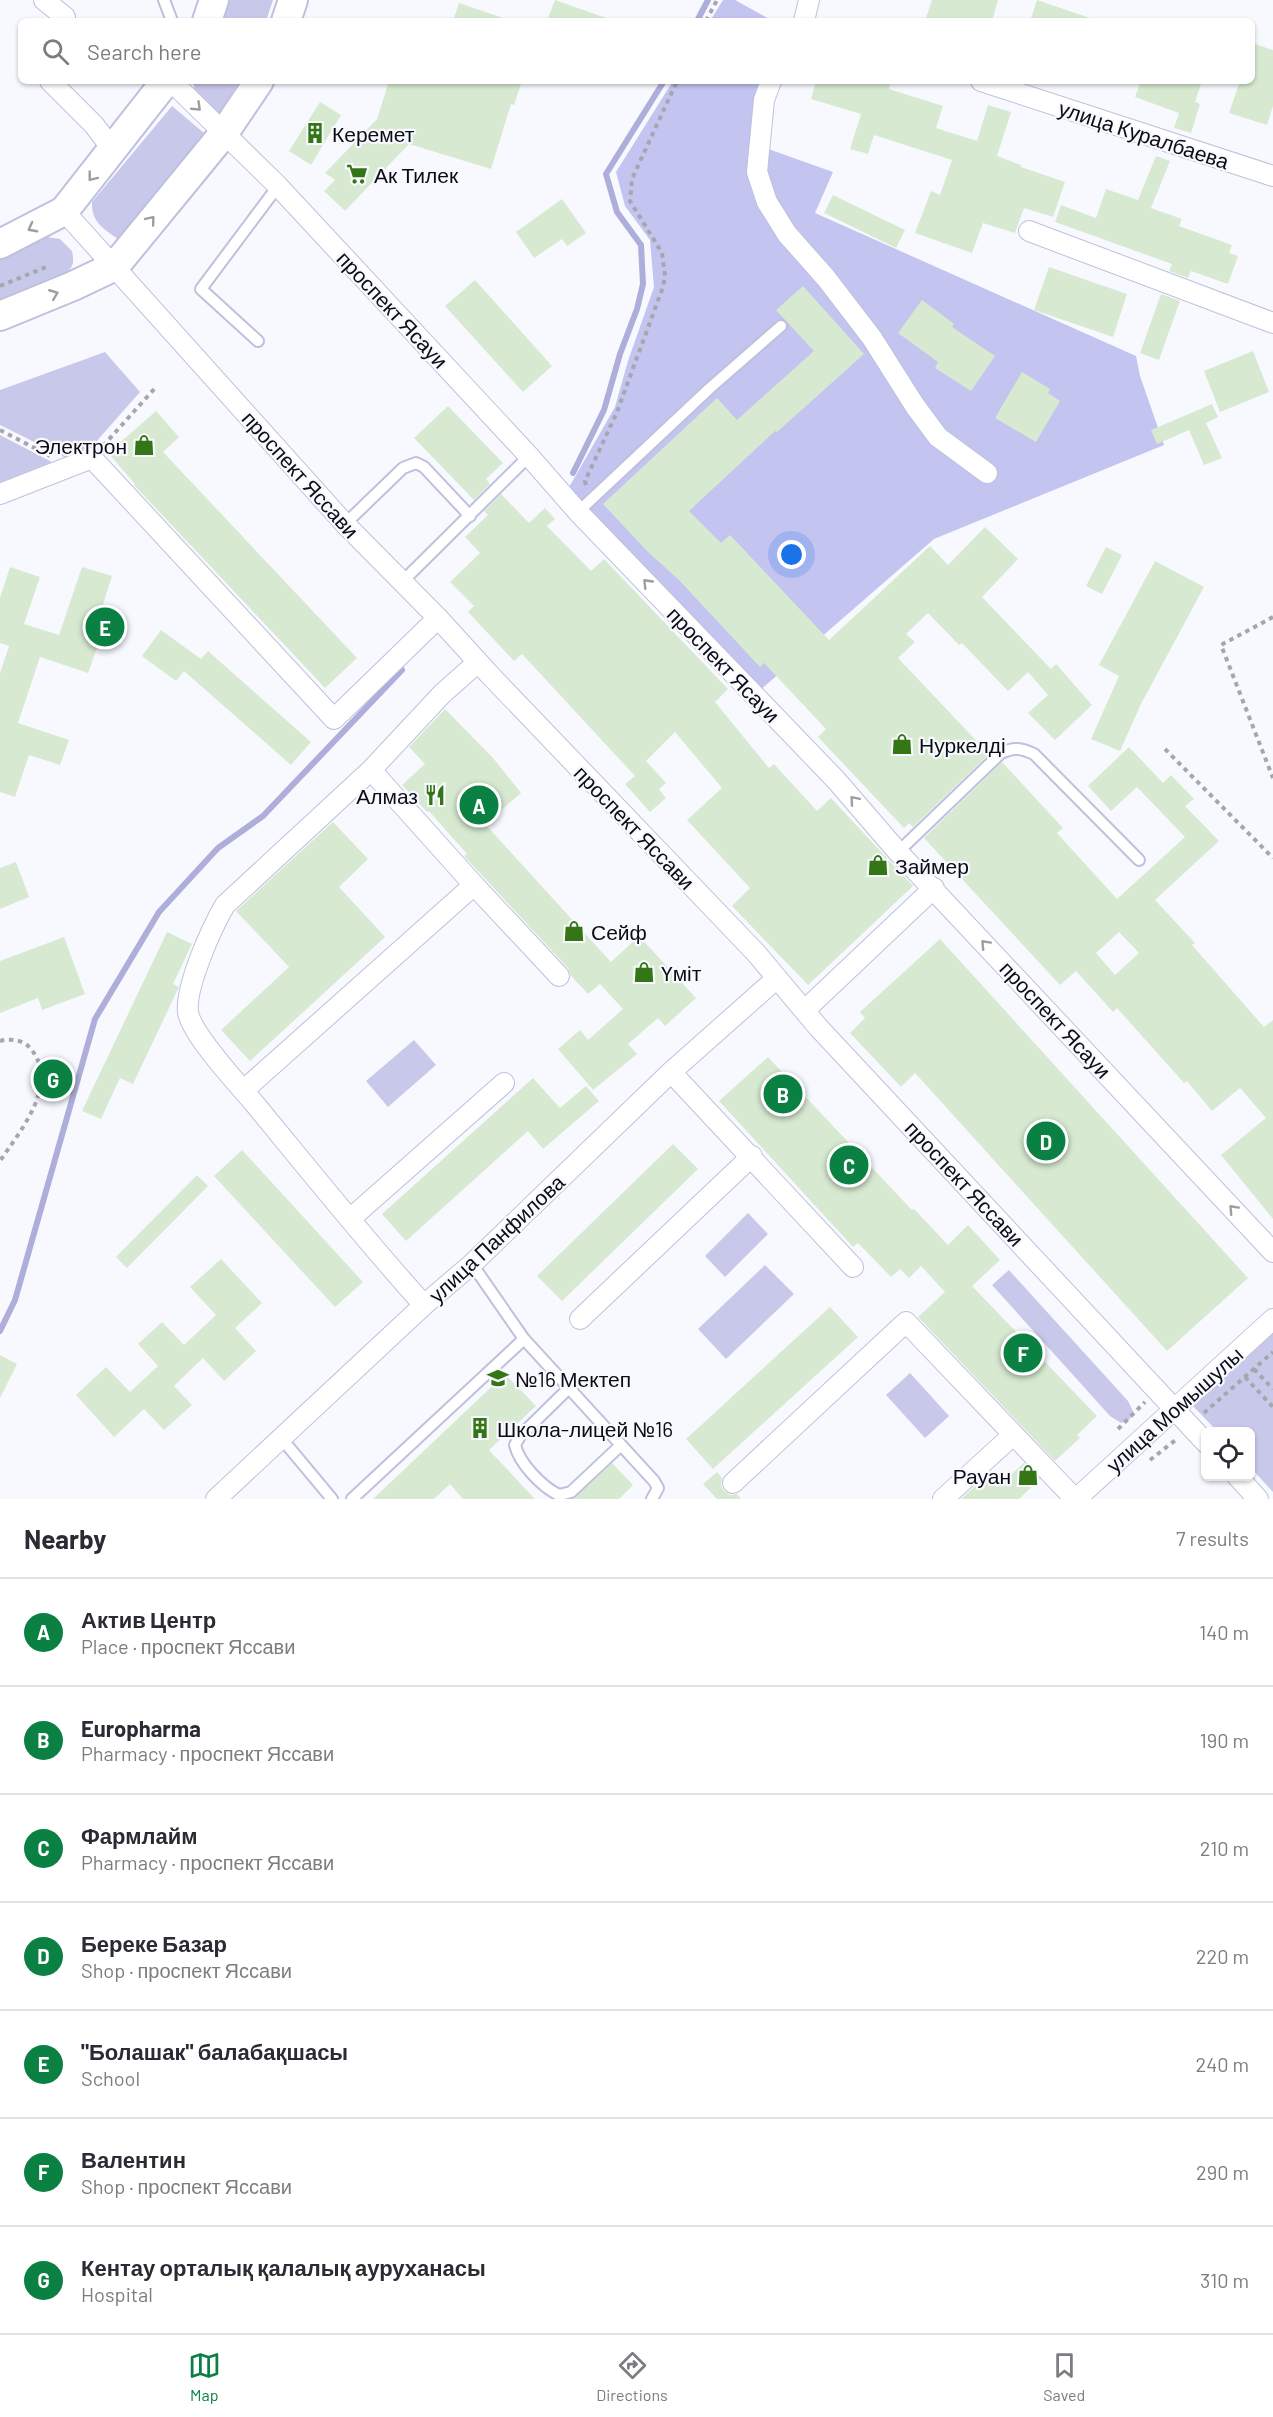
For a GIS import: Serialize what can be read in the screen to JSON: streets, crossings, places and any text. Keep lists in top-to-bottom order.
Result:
{
  "streets": {
    "street": [
      "улица Куралбаева",
      "проспект Ясауи",
      "проспект Яссави",
      "улица Панфилова",
      "улица Момышулы"
    ]
  },
  "crossings": [
    ["проспект Яссави", "улица Панфилова"],
    ["проспект Яссави", "улица Момышулы"]
  ],
  "one_way": ["проспект Ясауи"],
  "places": {
    "building": ["Керемет", "Школа-лицей №16"],
    "supermarket": ["Ак Тилек"],
    "shop": [
      "Электрон",
      "Нуркелді",
      "Займер",
      "Сейф",
      "Үміт",
      "Рауан"
    ],
    "restaurant": ["Алмаз"],
    "school or university": ["№16 Мектеп"]
  },
  "page": {
    "search": "Search here",
    "pins": [
      "E",
      "A",
      "G",
      "B",
      "D",
      "C",
      "F"
    ],
    "heading": ["Nearby", "7 results"],
    "list": [
      {
        "mark": "A",
        "name": "Актив Центр",
        "note": "Place · проспект Яссави",
        "value": "140 m"
      },
      {
        "mark": "B",
        "name": "Europharma",
        "note": "Pharmacy · проспект Яссави",
        "value": "190 m"
      },
      {
        "mark": "C",
        "name": "Фармлайм",
        "note": "Pharmacy · проспект Яссави",
        "value": "210 m"
      },
      {
        "mark": "D",
        "name": "Береке Базар",
        "note": "Shop · проспект Яссави",
        "value": "220 m"
      },
      {
        "mark": "E",
        "name": "\"Болашак\" балабақшасы",
        "note": "School",
        "value": "240 m"
      },
      {
        "mark": "F",
        "name": "Валентин",
        "note": "Shop · проспект Яссави",
        "value": "290 m"
      },
      {
        "mark": "G",
        "name": "Кентау орталық қалалық ауруханасы",
        "note": "Hospital",
        "value": "310 m"
      }
    ],
    "nav": ["Map", "Directions", "Saved"]
  }
}
